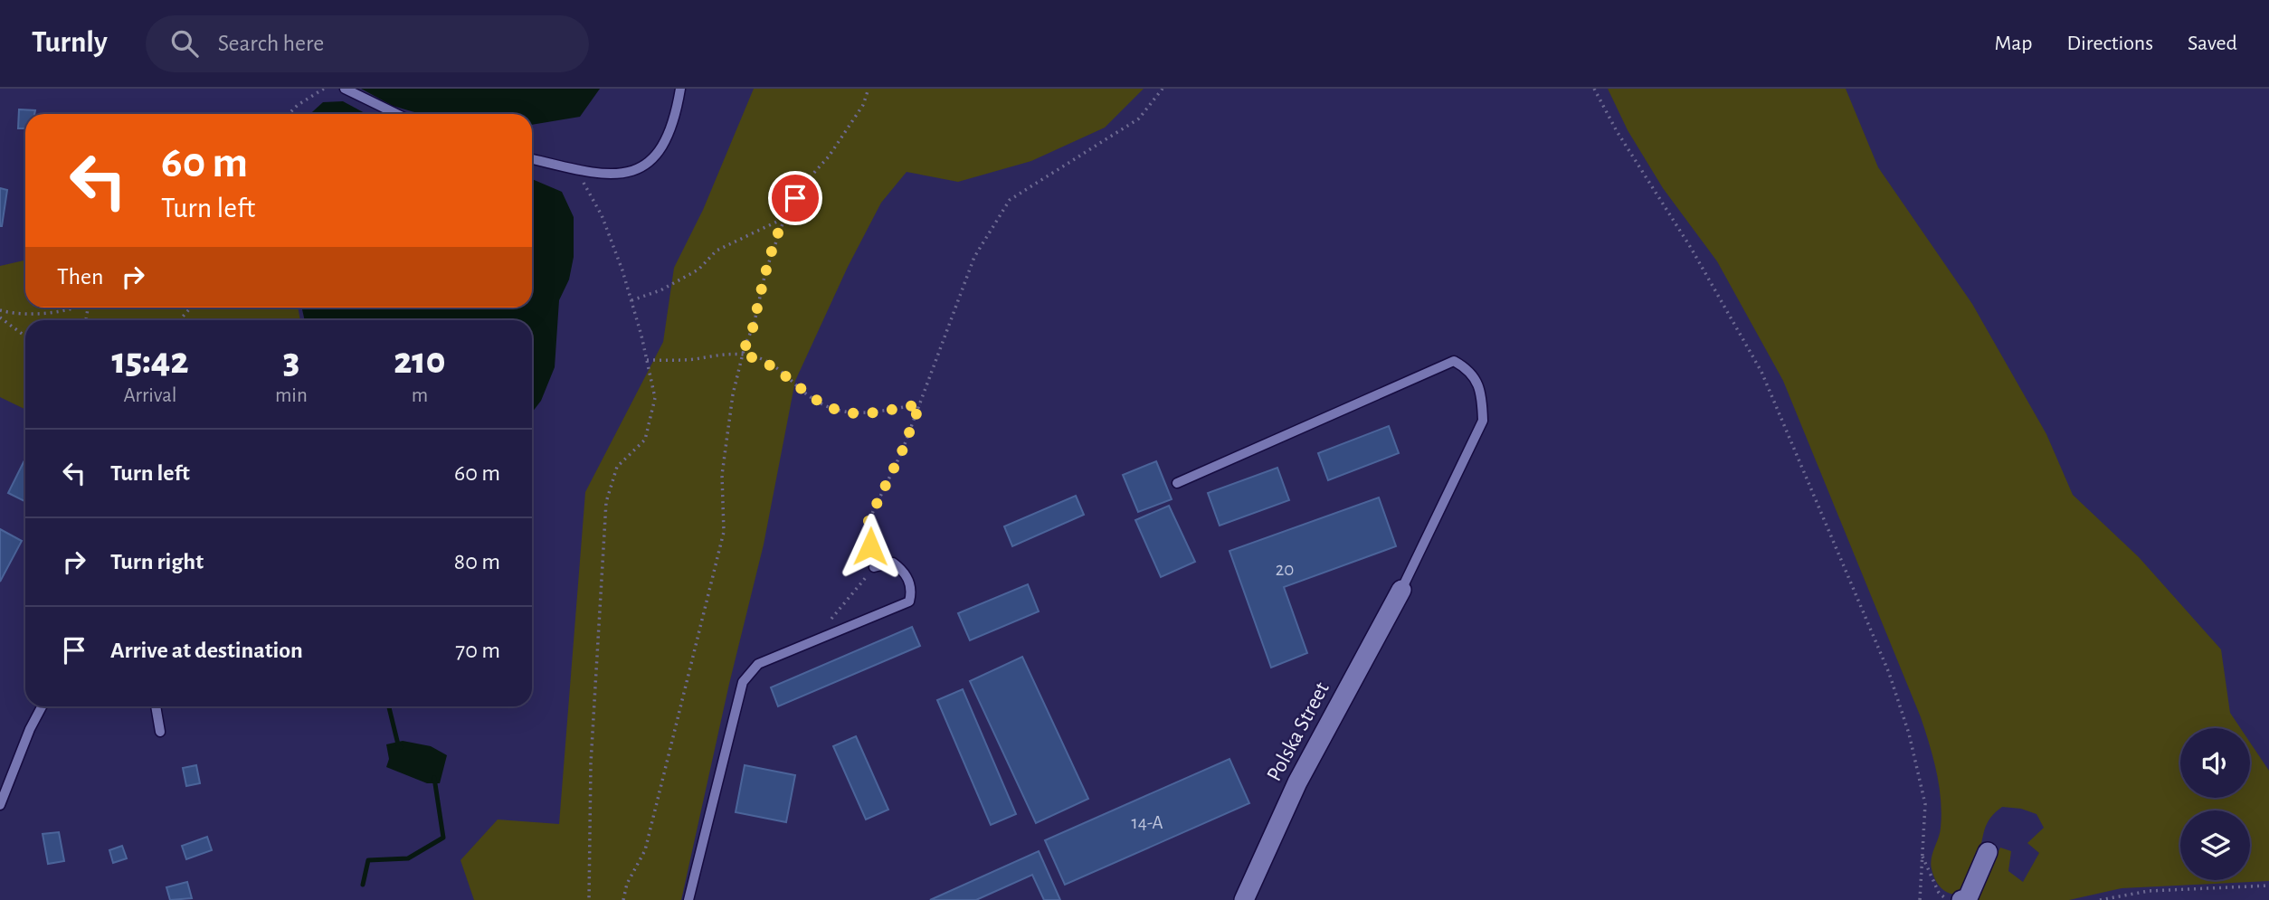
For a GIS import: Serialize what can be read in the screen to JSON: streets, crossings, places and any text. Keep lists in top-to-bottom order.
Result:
{
  "streets": {
    "street": ["Polska Street"]
  },
  "house_numbers": ["20", "14-А"],
  "page": {
    "header": "Turnly",
    "search": "Search here",
    "nav": ["Map", "Directions", "Saved"],
    "turn": ["60 m", "Turn left"],
    "then": "Then",
    "eta": [
      "15:42",
      "Arrival",
      "3",
      "min",
      "210",
      "m"
    ],
    "list": [
      {
        "name": "Turn left",
        "value": "60 m"
      },
      {
        "name": "Turn right",
        "value": "80 m"
      },
      {
        "name": "Arrive at destination",
        "value": "70 m"
      }
    ]
  }
}
